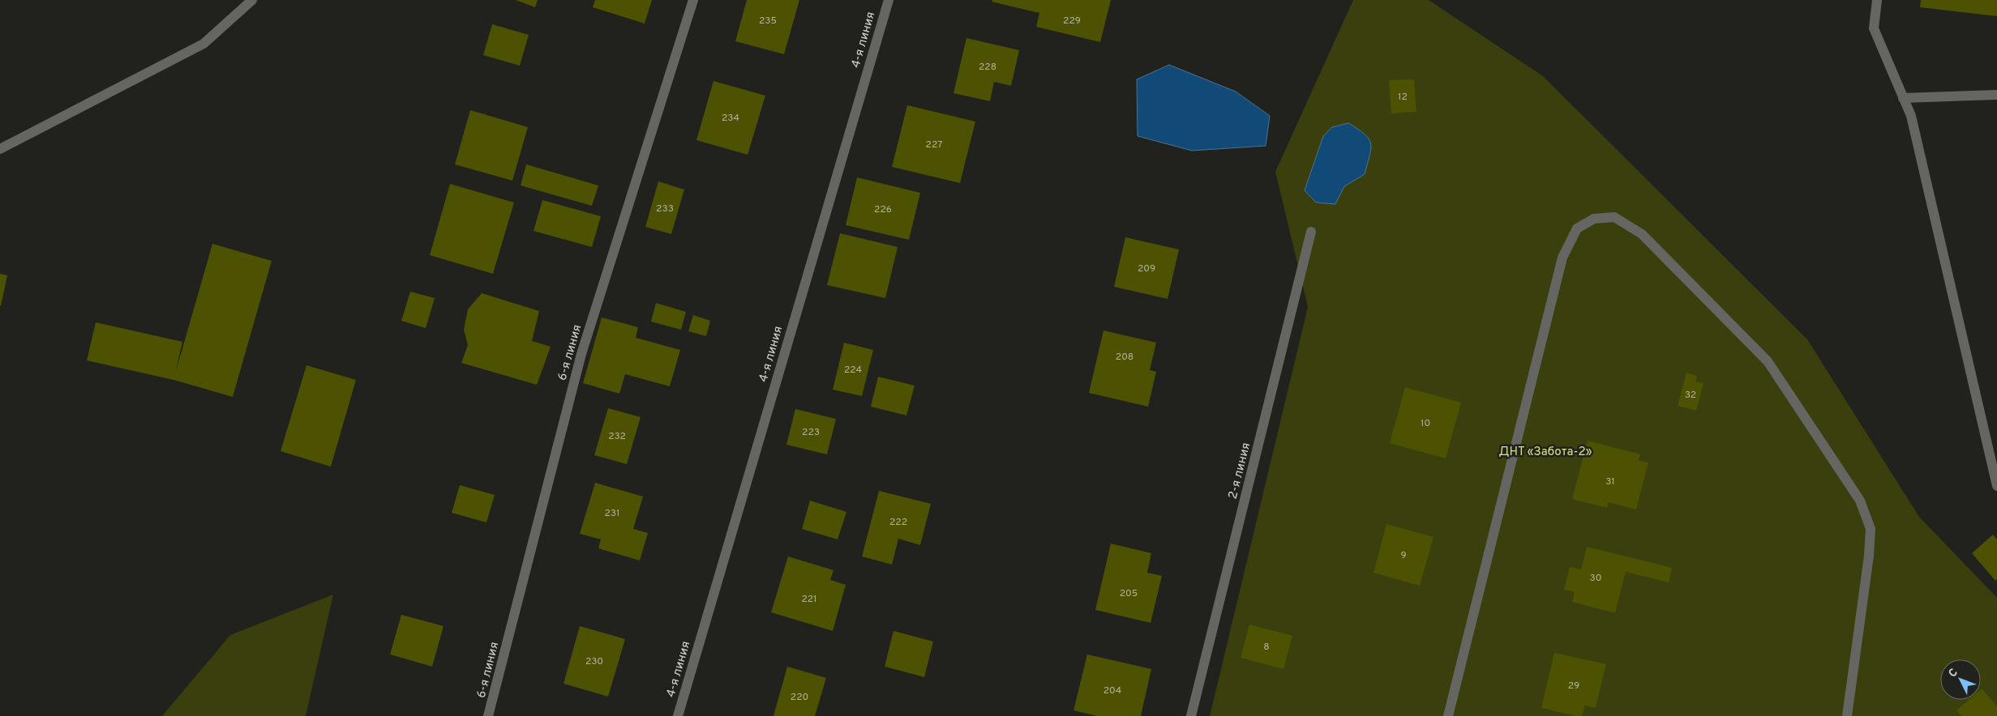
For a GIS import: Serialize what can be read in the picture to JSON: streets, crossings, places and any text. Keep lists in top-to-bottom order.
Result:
{
  "streets": {
    "street": ["4-я линия", "6-я линия", "2-я линия"]
  },
  "parks": ["ДНТ «Забота-2»"],
  "house_numbers": [
    "235",
    "229",
    "228",
    "12",
    "234",
    "227",
    "233",
    "226",
    "209",
    "208",
    "224",
    "32",
    "10",
    "223",
    "232",
    "31",
    "231",
    "222",
    "9",
    "30",
    "205",
    "221",
    "8",
    "230",
    "29",
    "204",
    "220"
  ],
  "north": "top left"
}
